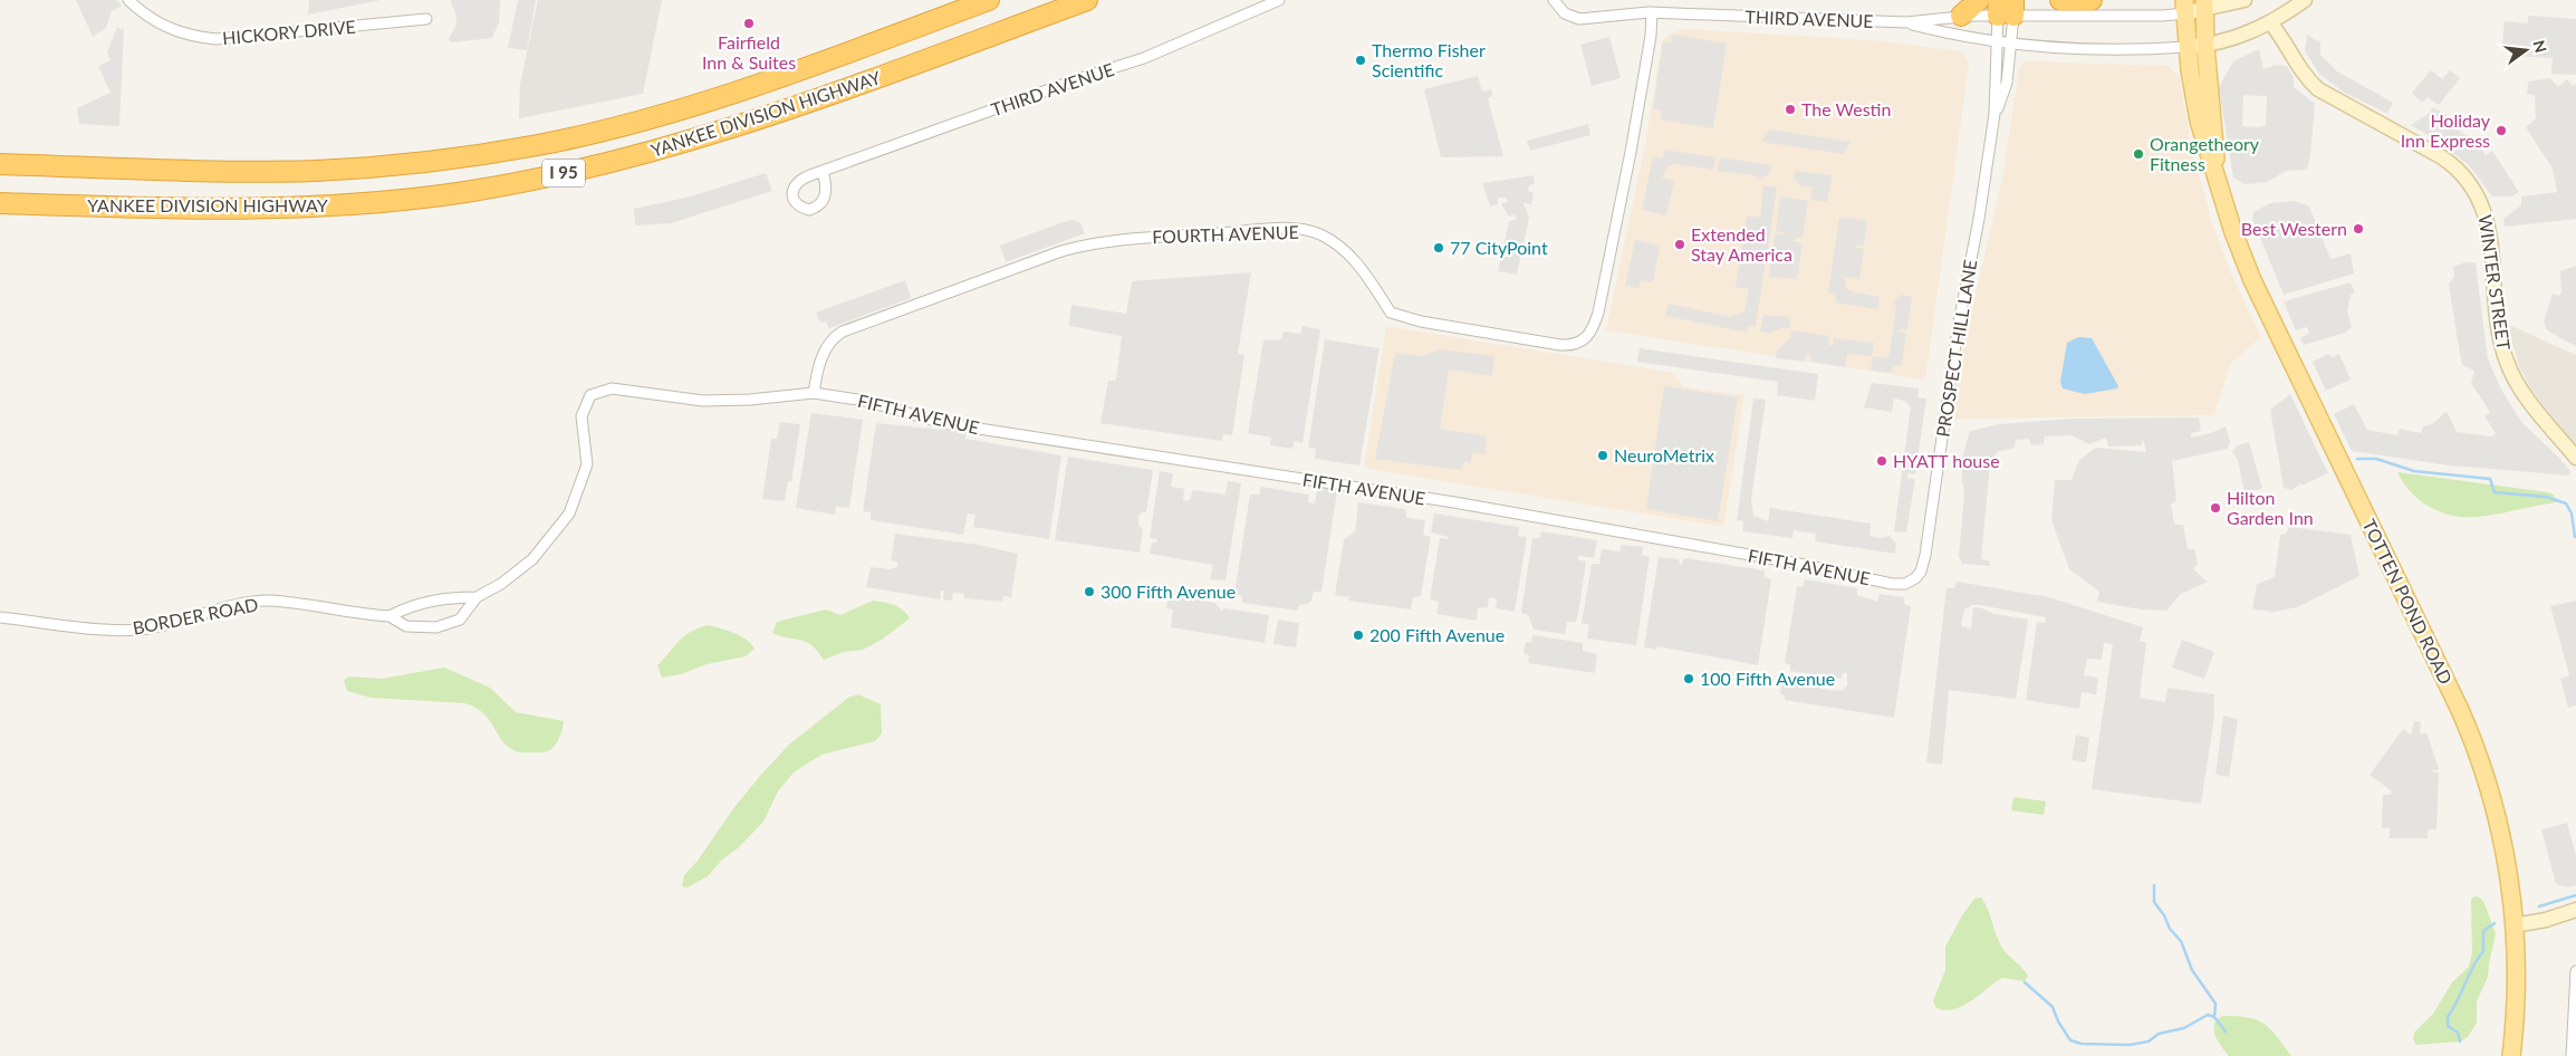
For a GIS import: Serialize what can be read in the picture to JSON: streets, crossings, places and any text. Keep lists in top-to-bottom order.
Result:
{
  "streets": {
    "highway": ["YANKEE DIVISION HIGHWAY", "I 95"],
    "main road": ["TOTTEN POND ROAD"],
    "street": [
      "THIRD AVENUE",
      "HICKORY DRIVE",
      "FOURTH AVENUE",
      "WINTER STREET",
      "PROSPECT HILL LANE",
      "FIFTH AVENUE",
      "BORDER ROAD"
    ]
  },
  "crossings": [
    ["THIRD AVENUE", "FOURTH AVENUE"],
    ["THIRD AVENUE", "PROSPECT HILL LANE"],
    ["THIRD AVENUE", "TOTTEN POND ROAD"],
    ["FOURTH AVENUE", "FIFTH AVENUE"],
    ["FOURTH AVENUE", "BORDER ROAD"],
    ["PROSPECT HILL LANE", "FIFTH AVENUE"],
    ["FIFTH AVENUE", "BORDER ROAD"]
  ],
  "places": [
    "Fairfield Inn & Suites",
    "Thermo Fisher Scientific",
    "The Westin",
    "Holiday Inn Express",
    "Orangetheory Fitness",
    "Best Western",
    "Extended Stay America",
    "77 CityPoint",
    "NeuroMetrix",
    "HYATT house",
    "Hilton Garden Inn",
    "300 Fifth Avenue",
    "200 Fifth Avenue",
    "100 Fifth Avenue"
  ],
  "north": "right"
}
